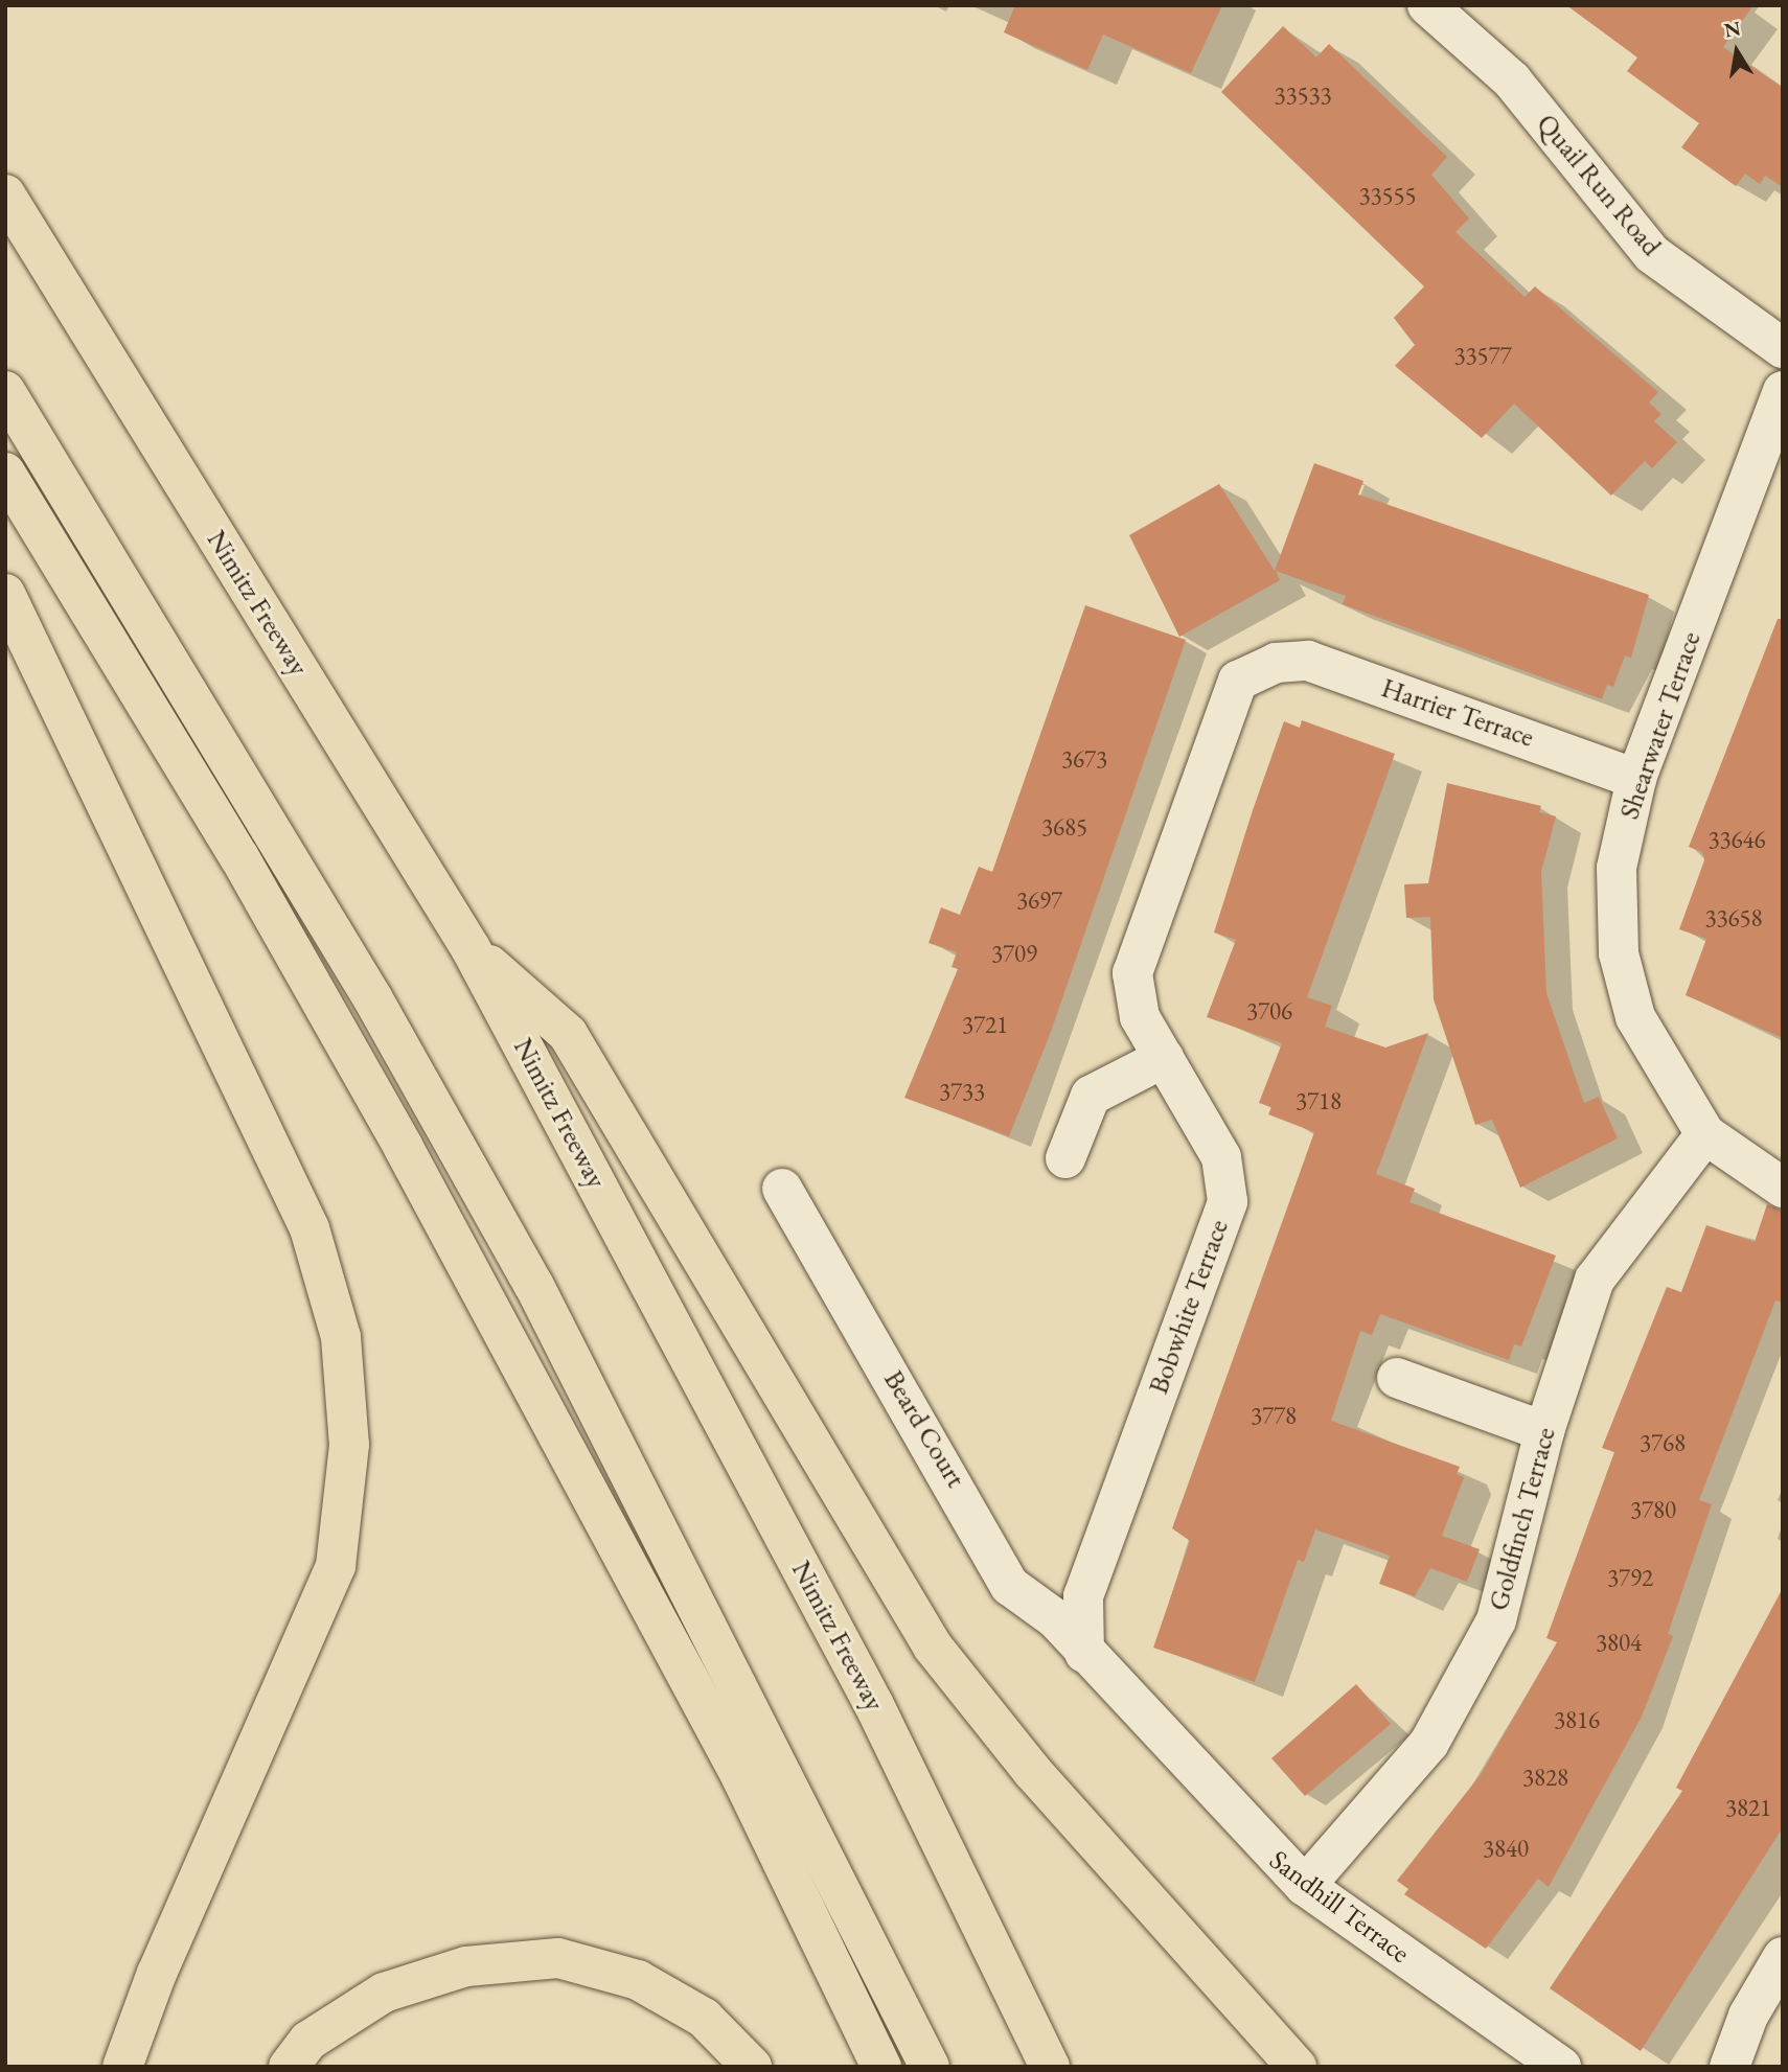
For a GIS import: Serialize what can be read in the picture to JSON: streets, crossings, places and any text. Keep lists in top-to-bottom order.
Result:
{
  "streets": {
    "highway": ["Nimitz Freeway"],
    "street": [
      "Quail Run Road",
      "Harrier Terrace",
      "Shearwater Terrace",
      "Bobwhite Terrace",
      "Beard Court",
      "Goldfinch Terrace",
      "Sandhill Terrace"
    ]
  },
  "crossings": [
    ["Harrier Terrace", "Shearwater Terrace"],
    ["Harrier Terrace", "Bobwhite Terrace"],
    ["Shearwater Terrace", "Goldfinch Terrace"],
    ["Bobwhite Terrace", "Beard Court"],
    ["Bobwhite Terrace", "Sandhill Terrace"],
    ["Beard Court", "Sandhill Terrace"],
    ["Goldfinch Terrace", "Sandhill Terrace"]
  ],
  "house_numbers": [
    "33533",
    "33555",
    "33577",
    "3673",
    "3685",
    "33646",
    "3697",
    "33658",
    "3709",
    "3706",
    "3721",
    "3733",
    "3718",
    "3778",
    "3768",
    "3780",
    "3792",
    "3804",
    "3816",
    "3828",
    "3821",
    "3840"
  ],
  "north": "top"
}
